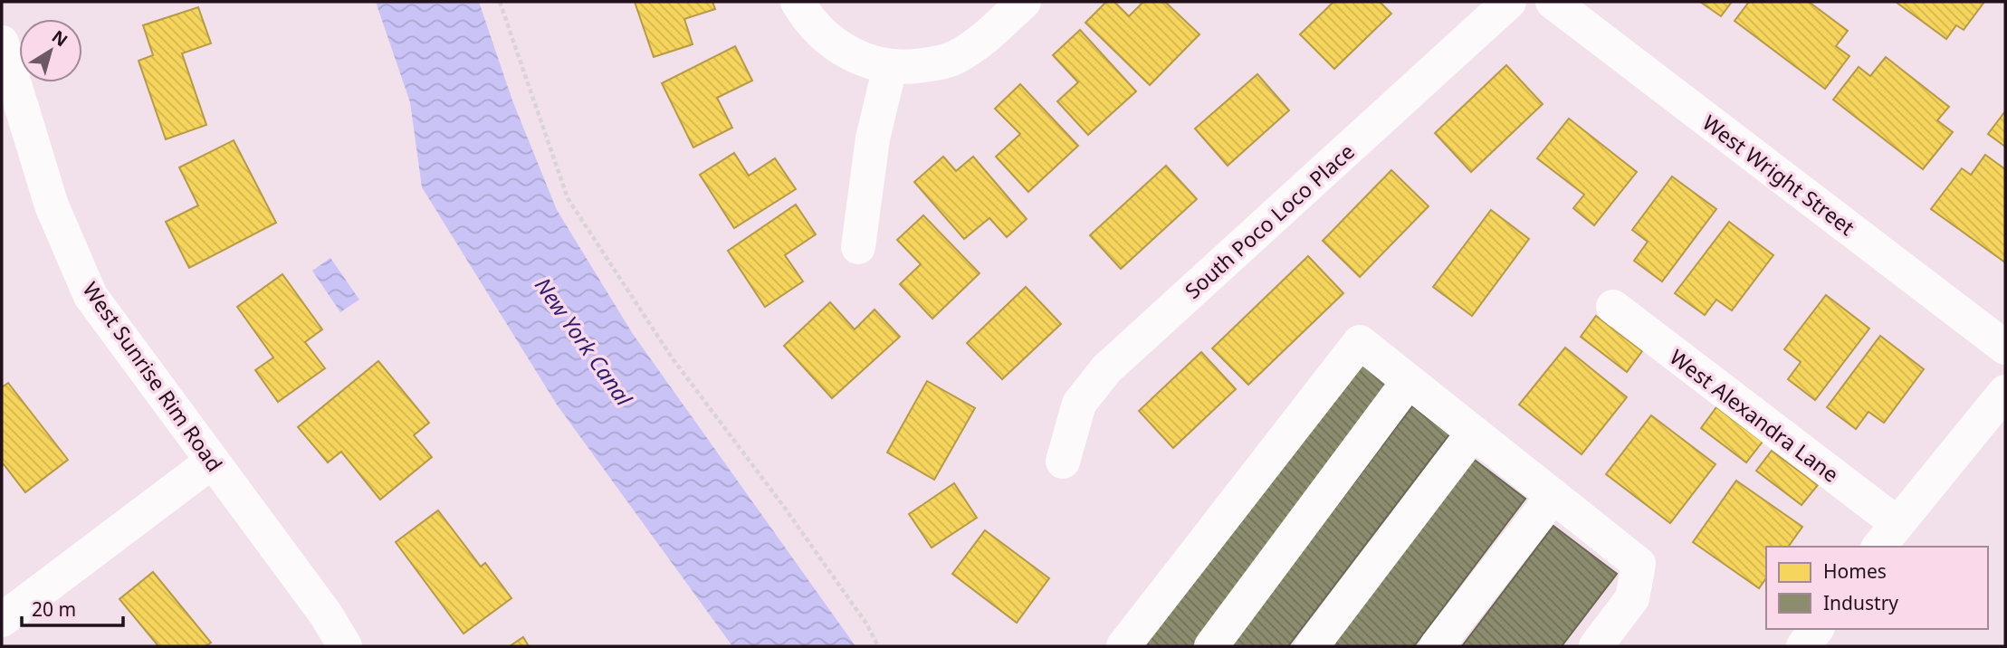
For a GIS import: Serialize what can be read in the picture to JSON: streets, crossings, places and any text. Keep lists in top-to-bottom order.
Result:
{
  "streets": {
    "street": [
      "West Wright Street",
      "South Poco Loco Place",
      "West Sunrise Rim Road",
      "West Alexandra Lane"
    ]
  },
  "water": ["New York Canal"],
  "legend": ["Homes", "Industry"],
  "scale_bar": "20 m",
  "north": "top right"
}
